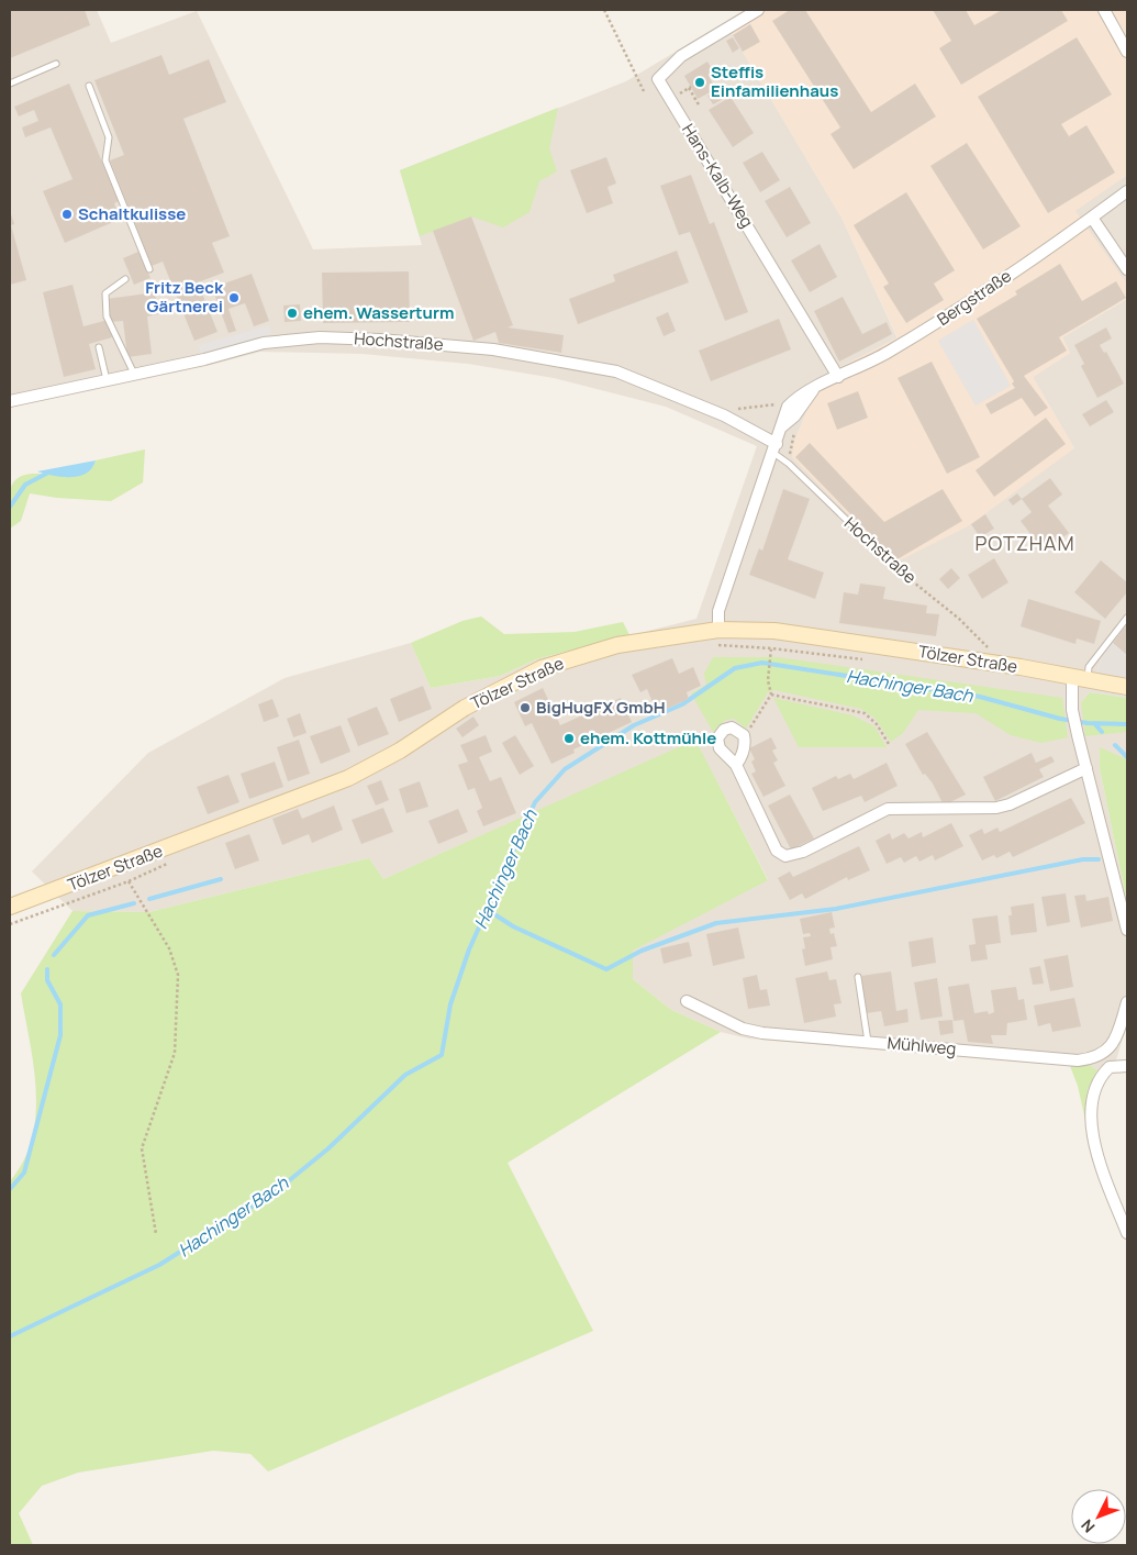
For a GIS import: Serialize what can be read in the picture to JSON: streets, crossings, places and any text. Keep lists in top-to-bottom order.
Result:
{
  "streets": {
    "main road": ["Tölzer Straße"],
    "street": [
      "Hans-Kalb-Weg",
      "Bergstraße",
      "Hochstraße",
      "Mühlweg"
    ]
  },
  "crossings": [
    ["Hans-Kalb-Weg", "Bergstraße"],
    ["Bergstraße", "Hochstraße"],
    ["Bergstraße", "Tölzer Straße"]
  ],
  "districts": ["POTZHAM"],
  "water": ["Hachinger Bach"],
  "places": [
    "Steffis Einfamilienhaus",
    "Schaltkulisse",
    "Fritz Beck Gärtnerei",
    "ehem. Wasserturm",
    "BigHugFX GmbH",
    "ehem. Kottmühle"
  ],
  "north": "bottom left"
}
